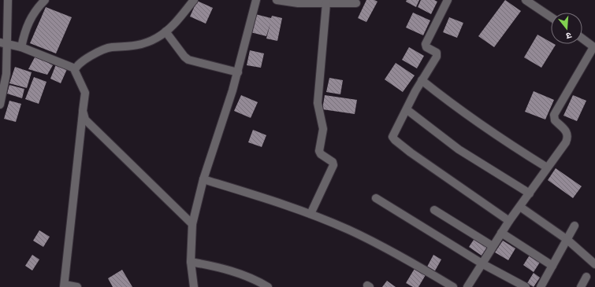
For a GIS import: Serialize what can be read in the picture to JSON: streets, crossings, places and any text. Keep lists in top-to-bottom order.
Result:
{
  "north": "bottom"
}
